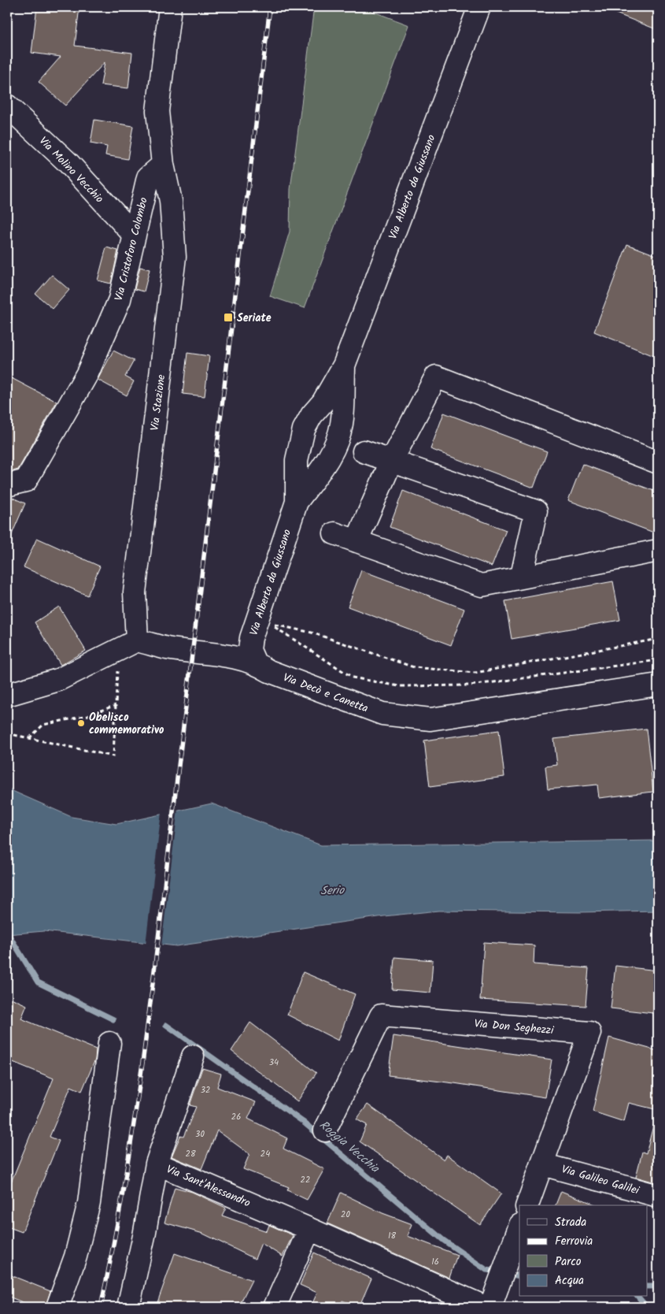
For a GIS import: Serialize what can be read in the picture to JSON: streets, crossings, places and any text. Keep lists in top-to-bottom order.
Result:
{
  "streets": {
    "street": [
      "Via Molino Vecchio",
      "Via Alberto da Giussano",
      "Via Cristoforo Colombo",
      "Via Stazione",
      "Via Decò e Canetta",
      "Via Don Seghezzi",
      "Via Galileo Galilei",
      "Via Sant'Alessandro"
    ]
  },
  "crossings": [
    ["Via Molino Vecchio", "Via Cristoforo Colombo"],
    ["Via Alberto da Giussano", "Via Decò e Canetta"],
    ["Via Cristoforo Colombo", "Via Stazione"],
    ["Via Stazione", "Via Decò e Canetta"],
    ["Via Don Seghezzi", "Via Galileo Galilei"]
  ],
  "water": ["Serio", "Roggia Vecchia"],
  "places": {
    "transit": ["Seriate"],
    "other": ["Obelisco commemorativo"]
  },
  "house_numbers": [
    "34",
    "32",
    "26",
    "30",
    "28",
    "24",
    "22",
    "20",
    "18",
    "16"
  ],
  "legend": [
    "Strada",
    "Ferrovia",
    "Parco",
    "Acqua"
  ]
}
